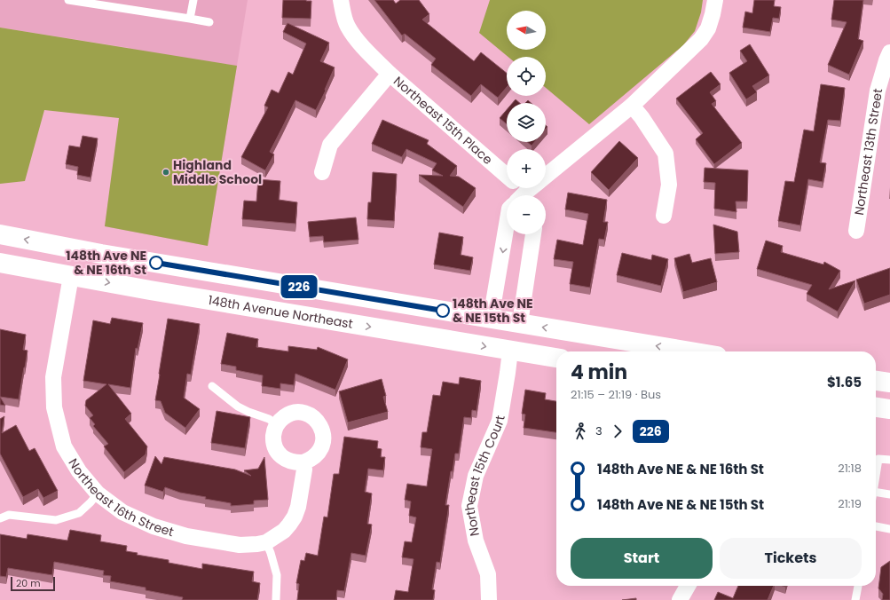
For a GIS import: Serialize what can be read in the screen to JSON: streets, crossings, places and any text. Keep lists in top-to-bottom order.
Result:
{
  "streets": {
    "main road": ["148th Avenue Northeast"],
    "street": [
      "Northeast 15th Place",
      "Northeast 13th Street",
      "Northeast 15th Court",
      "Northeast 16th Street"
    ]
  },
  "crossings": [
    ["148th Avenue Northeast", "Northeast 15th Court"],
    ["148th Avenue Northeast", "Northeast 16th Street"]
  ],
  "places": ["Highland Middle School", "148th Ave NE & NE 16th St", "148th Ave NE & NE 15th St"],
  "lines": ["bus line 226"],
  "scale_bar": "20 m",
  "north": "left",
  "page": {
    "on_map": "226",
    "map_buttons": ["+", "−"],
    "heading": ["4 min", "21:15 – 21:19 · Bus", "$1.65"],
    "legs": ["3", "226"],
    "list": [
      {
        "name": "148th Ave NE & NE 16th St",
        "value": "21:18"
      },
      {
        "name": "148th Ave NE & NE 15th St",
        "value": "21:19"
      }
    ],
    "buttons": ["Start", "Tickets"],
    "scale": "20 m"
  }
}
